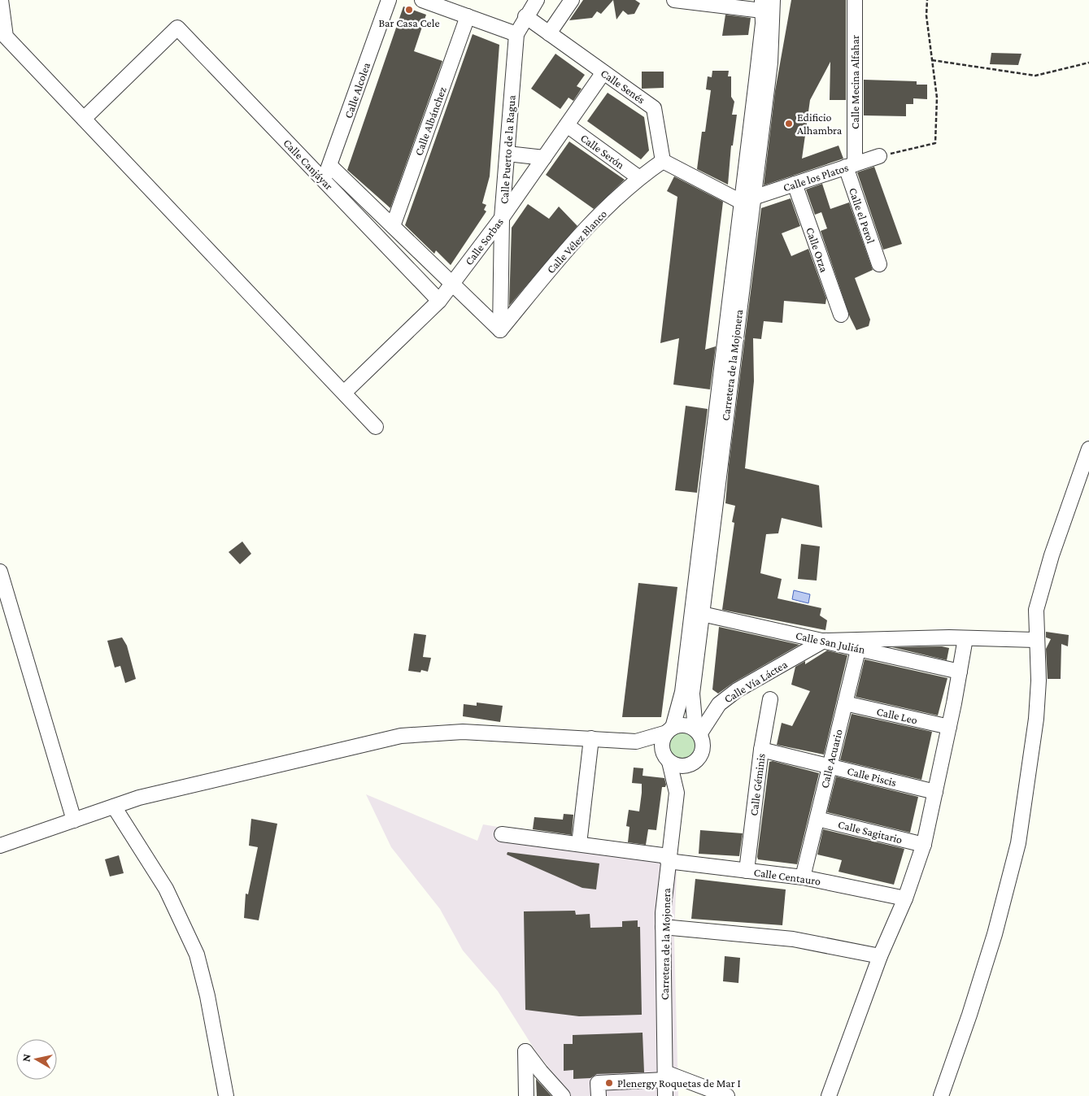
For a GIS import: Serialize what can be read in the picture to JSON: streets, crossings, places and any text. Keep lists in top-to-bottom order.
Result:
{
  "streets": {
    "street": [
      "Calle Mecina Alfahar",
      "Calle Senés",
      "Calle Alcolea",
      "Calle Albánchez",
      "Calle Puerto de la Ragua",
      "Calle Serón",
      "Calle Canjáyar",
      "Calle los Platos",
      "Calle el Perol",
      "Calle Sorbas",
      "Calle Vélez Blanco",
      "Calle Orza",
      "Carretera de la Mojonera",
      "Calle San Julián",
      "Calle Vía Láctea",
      "Calle Leo",
      "Calle Acuario",
      "Calle Piscis",
      "Calle Géminis",
      "Calle Sagitario",
      "Calle Centauro"
    ]
  },
  "crossings": [
    ["Calle Mecina Alfahar", "Calle los Platos"],
    ["Calle Mecina Alfahar", "Calle el Perol"],
    ["Calle Senés", "Calle Puerto de la Ragua"],
    ["Calle Senés", "Calle Sorbas"],
    ["Calle Senés", "Calle Vélez Blanco"],
    ["Calle Alcolea", "Calle Canjáyar"],
    ["Calle Albánchez", "Calle Canjáyar"],
    ["Calle Puerto de la Ragua", "Calle Canjáyar"],
    ["Calle Puerto de la Ragua", "Calle Sorbas"],
    ["Calle Puerto de la Ragua", "Calle Vélez Blanco"],
    ["Calle Serón", "Calle Sorbas"],
    ["Calle Serón", "Calle Vélez Blanco"],
    ["Calle Canjáyar", "Calle Sorbas"],
    ["Calle Canjáyar", "Calle Vélez Blanco"],
    ["Calle los Platos", "Calle el Perol"],
    ["Calle los Platos", "Calle Orza"],
    ["Calle los Platos", "Carretera de la Mojonera"],
    ["Carretera de la Mojonera", "Calle San Julián"],
    ["Carretera de la Mojonera", "Calle Vía Láctea"],
    ["Carretera de la Mojonera", "Calle Centauro"],
    ["Calle San Julián", "Calle Vía Láctea"],
    ["Calle San Julián", "Calle Acuario"],
    ["Calle Leo", "Calle Acuario"],
    ["Calle Acuario", "Calle Piscis"],
    ["Calle Acuario", "Calle Sagitario"],
    ["Calle Acuario", "Calle Centauro"],
    ["Calle Piscis", "Calle Géminis"],
    ["Calle Géminis", "Calle Centauro"]
  ],
  "places": ["Bar Casa Cele", "Edificio Alhambra", "Plenergy Roquetas de Mar I"],
  "north": "left"
}
